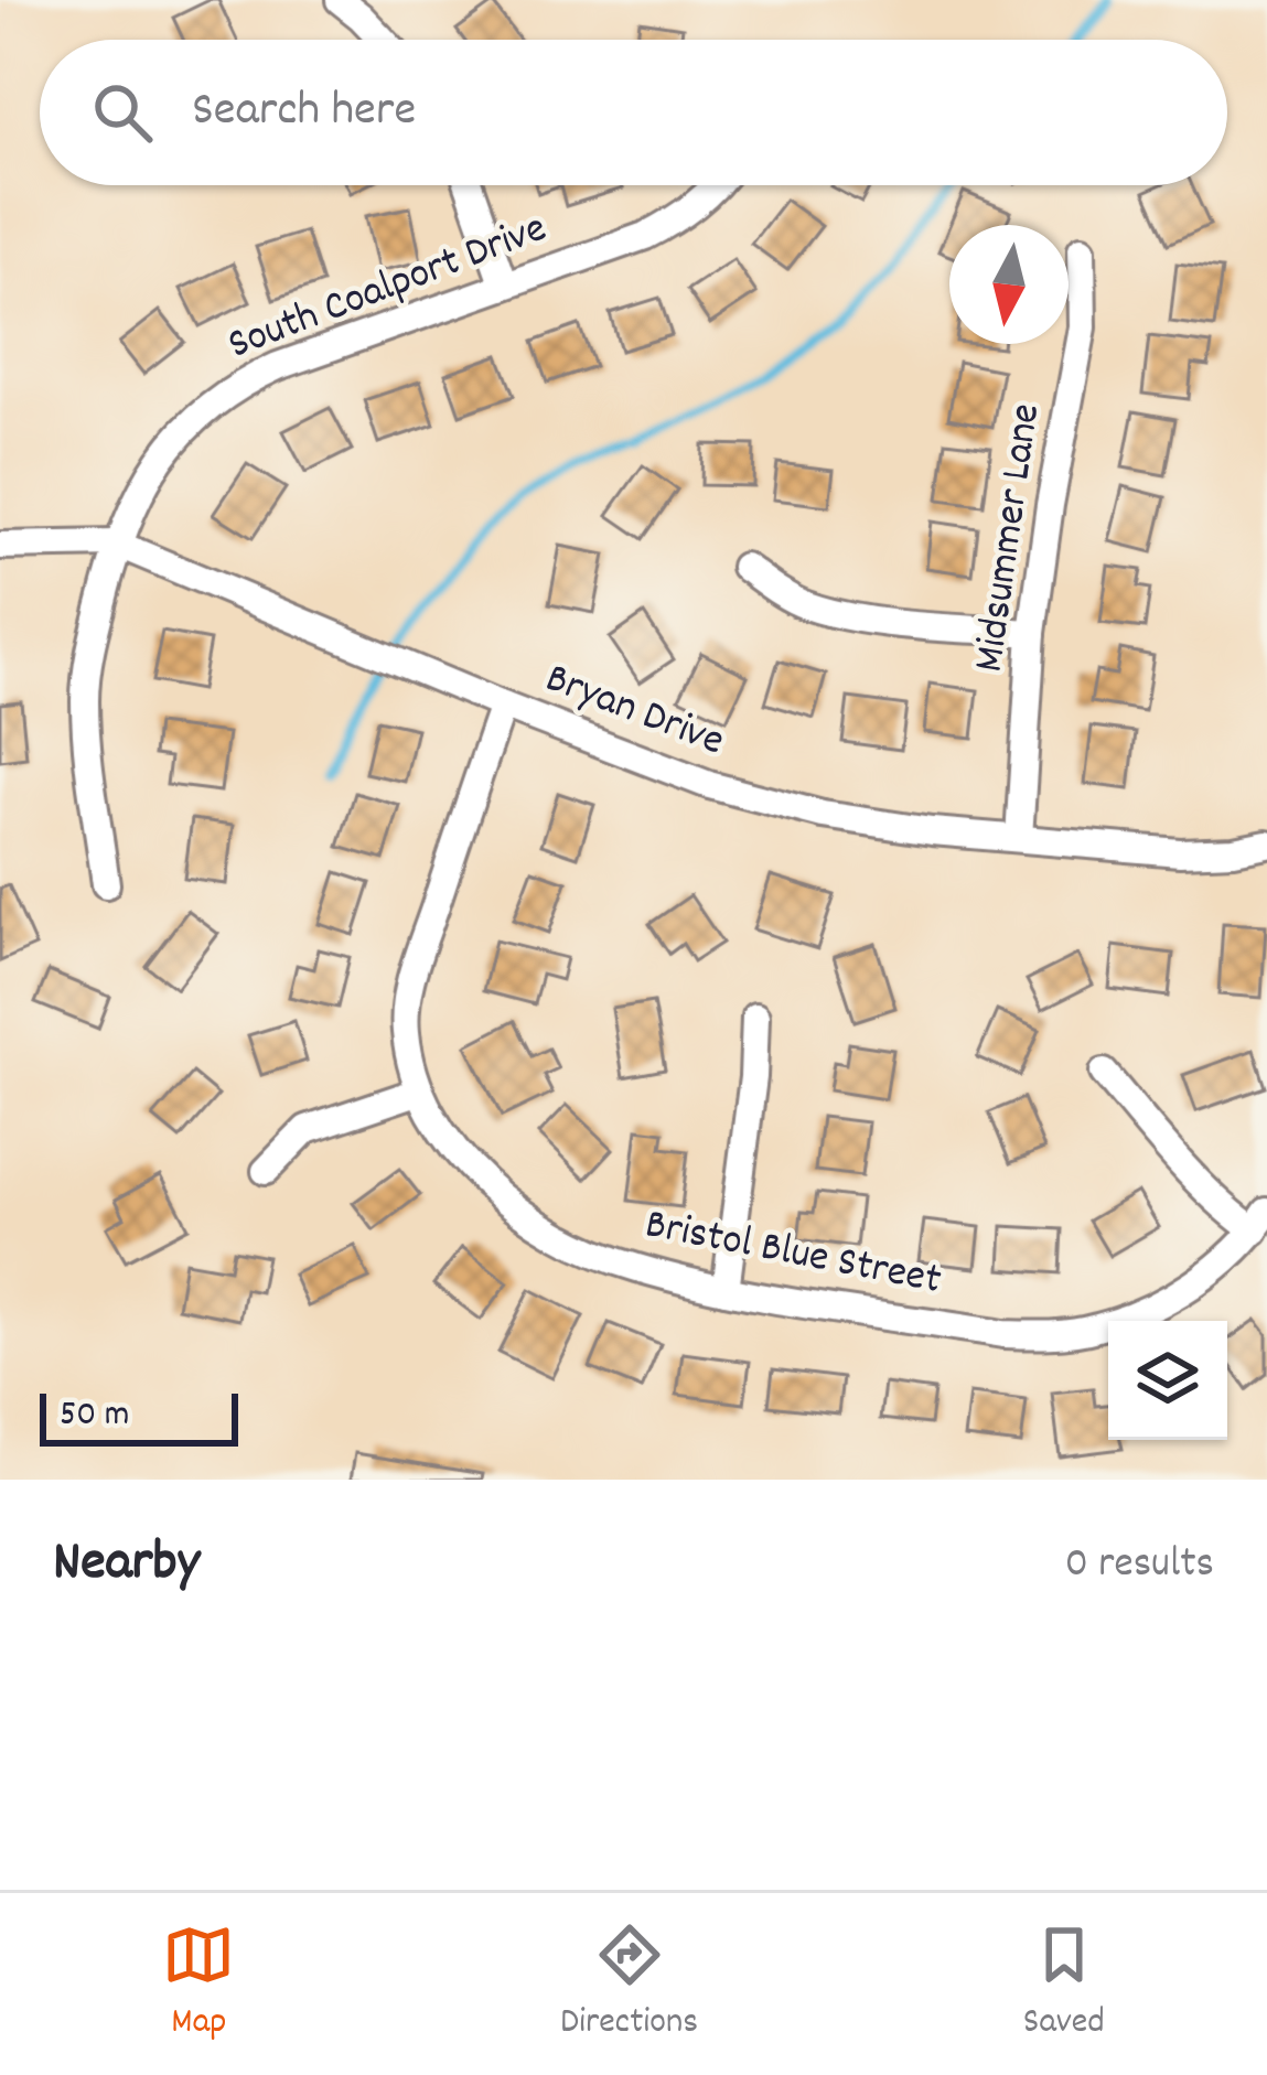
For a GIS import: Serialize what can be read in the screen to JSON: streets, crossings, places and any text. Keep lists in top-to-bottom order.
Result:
{
  "streets": {
    "street": [
      "South Coalport Drive",
      "Midsummer Lane",
      "Bryan Drive",
      "Bristol Blue Street"
    ]
  },
  "crossings": [
    ["South Coalport Drive", "Bryan Drive"],
    ["Midsummer Lane", "Bryan Drive"],
    ["Bryan Drive", "Bristol Blue Street"]
  ],
  "scale_bar": "50 m",
  "north": "bottom",
  "page": {
    "search": "Search here",
    "scale": "50 m",
    "heading": ["Nearby", "0 results"],
    "nav": ["Map", "Directions", "Saved"]
  }
}
